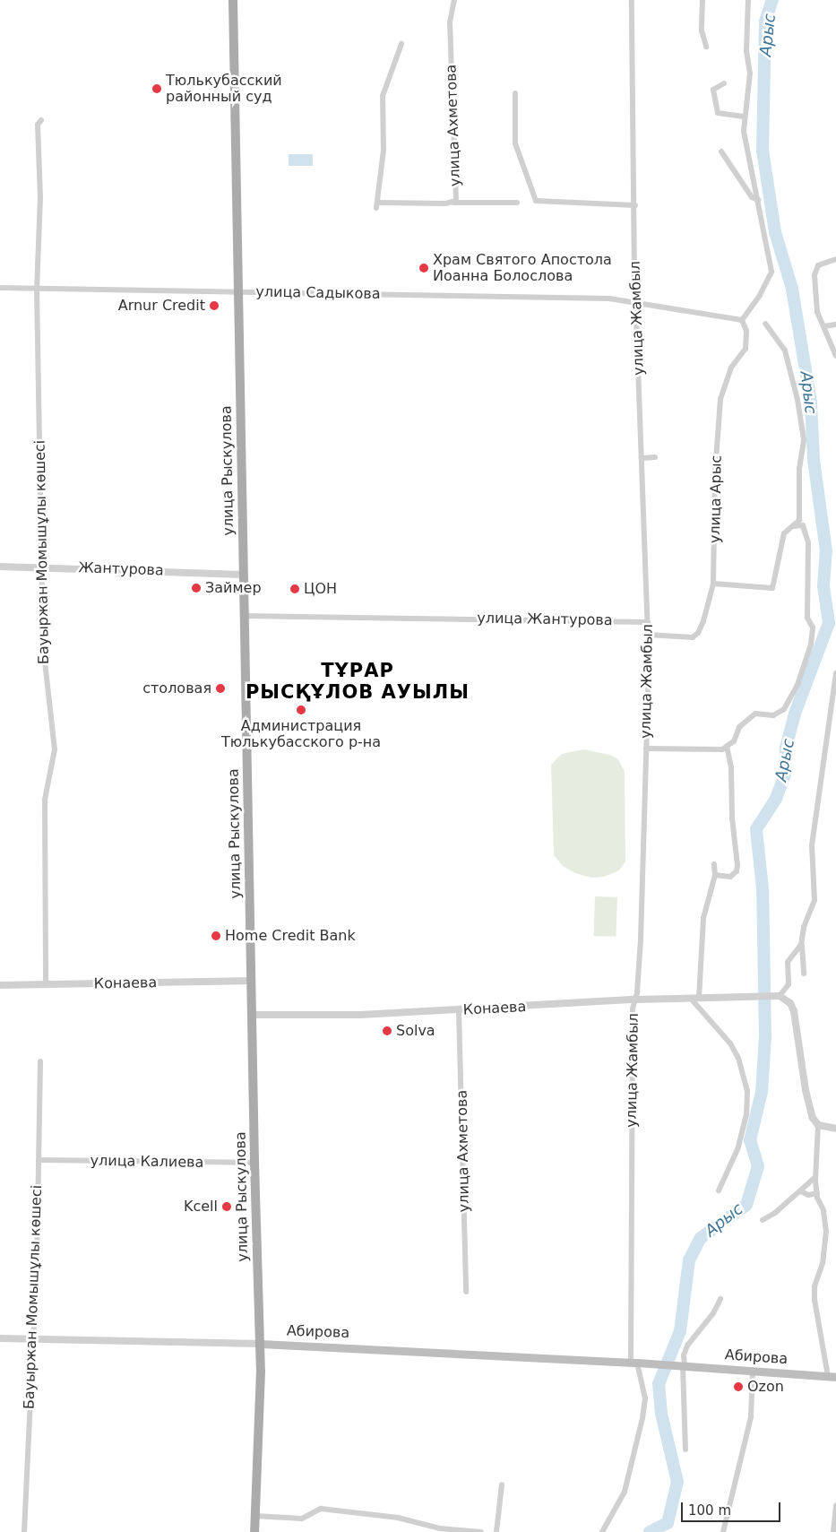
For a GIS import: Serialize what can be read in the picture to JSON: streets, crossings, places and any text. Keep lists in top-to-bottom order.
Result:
{
  "streets": {
    "main road": ["улица Рыскулова", "Абирова"],
    "street": [
      "улица Ахметова",
      "улица Садыкова",
      "улица Жамбыл",
      "улица Арыс",
      "Бауыржан Момышұлы көшесі",
      "Жантурова",
      "улица Жантурова",
      "Конаева",
      "улица Калиева"
    ]
  },
  "crossings": [
    ["улица Ахметова", "Конаева"],
    ["улица Садыкова", "улица Жамбыл"],
    ["улица Садыкова", "улица Рыскулова"],
    ["улица Садыкова", "Бауыржан Момышұлы көшесі"],
    ["улица Жамбыл", "улица Арыс"],
    ["улица Жамбыл", "улица Жантурова"],
    ["улица Жамбыл", "Конаева"],
    ["улица Жамбыл", "Абирова"],
    ["улица Рыскулова", "Жантурова"],
    ["улица Рыскулова", "улица Жантурова"],
    ["улица Рыскулова", "Конаева"],
    ["улица Рыскулова", "улица Калиева"],
    ["улица Рыскулова", "Абирова"],
    ["Бауыржан Момышұлы көшесі", "Жантурова"],
    ["Бауыржан Момышұлы көшесі", "Конаева"],
    ["Бауыржан Момышұлы көшесі", "улица Калиева"],
    ["Бауыржан Момышұлы көшесі", "Абирова"]
  ],
  "districts": ["ТҰРАР РЫСҚҰЛОВ АУЫЛЫ"],
  "water": ["Арыс"],
  "places": [
    "Тюлькубасский районный суд",
    "Храм Святого Апостола Иоанна Болослова",
    "Arnur Credit",
    "Займер",
    "ЦОН",
    "столовая",
    "Администрация Тюлькубасского р-на",
    "Home Credit Bank",
    "Solva",
    "Kcell",
    "Ozon"
  ],
  "scale_bar": "100 m"
}
